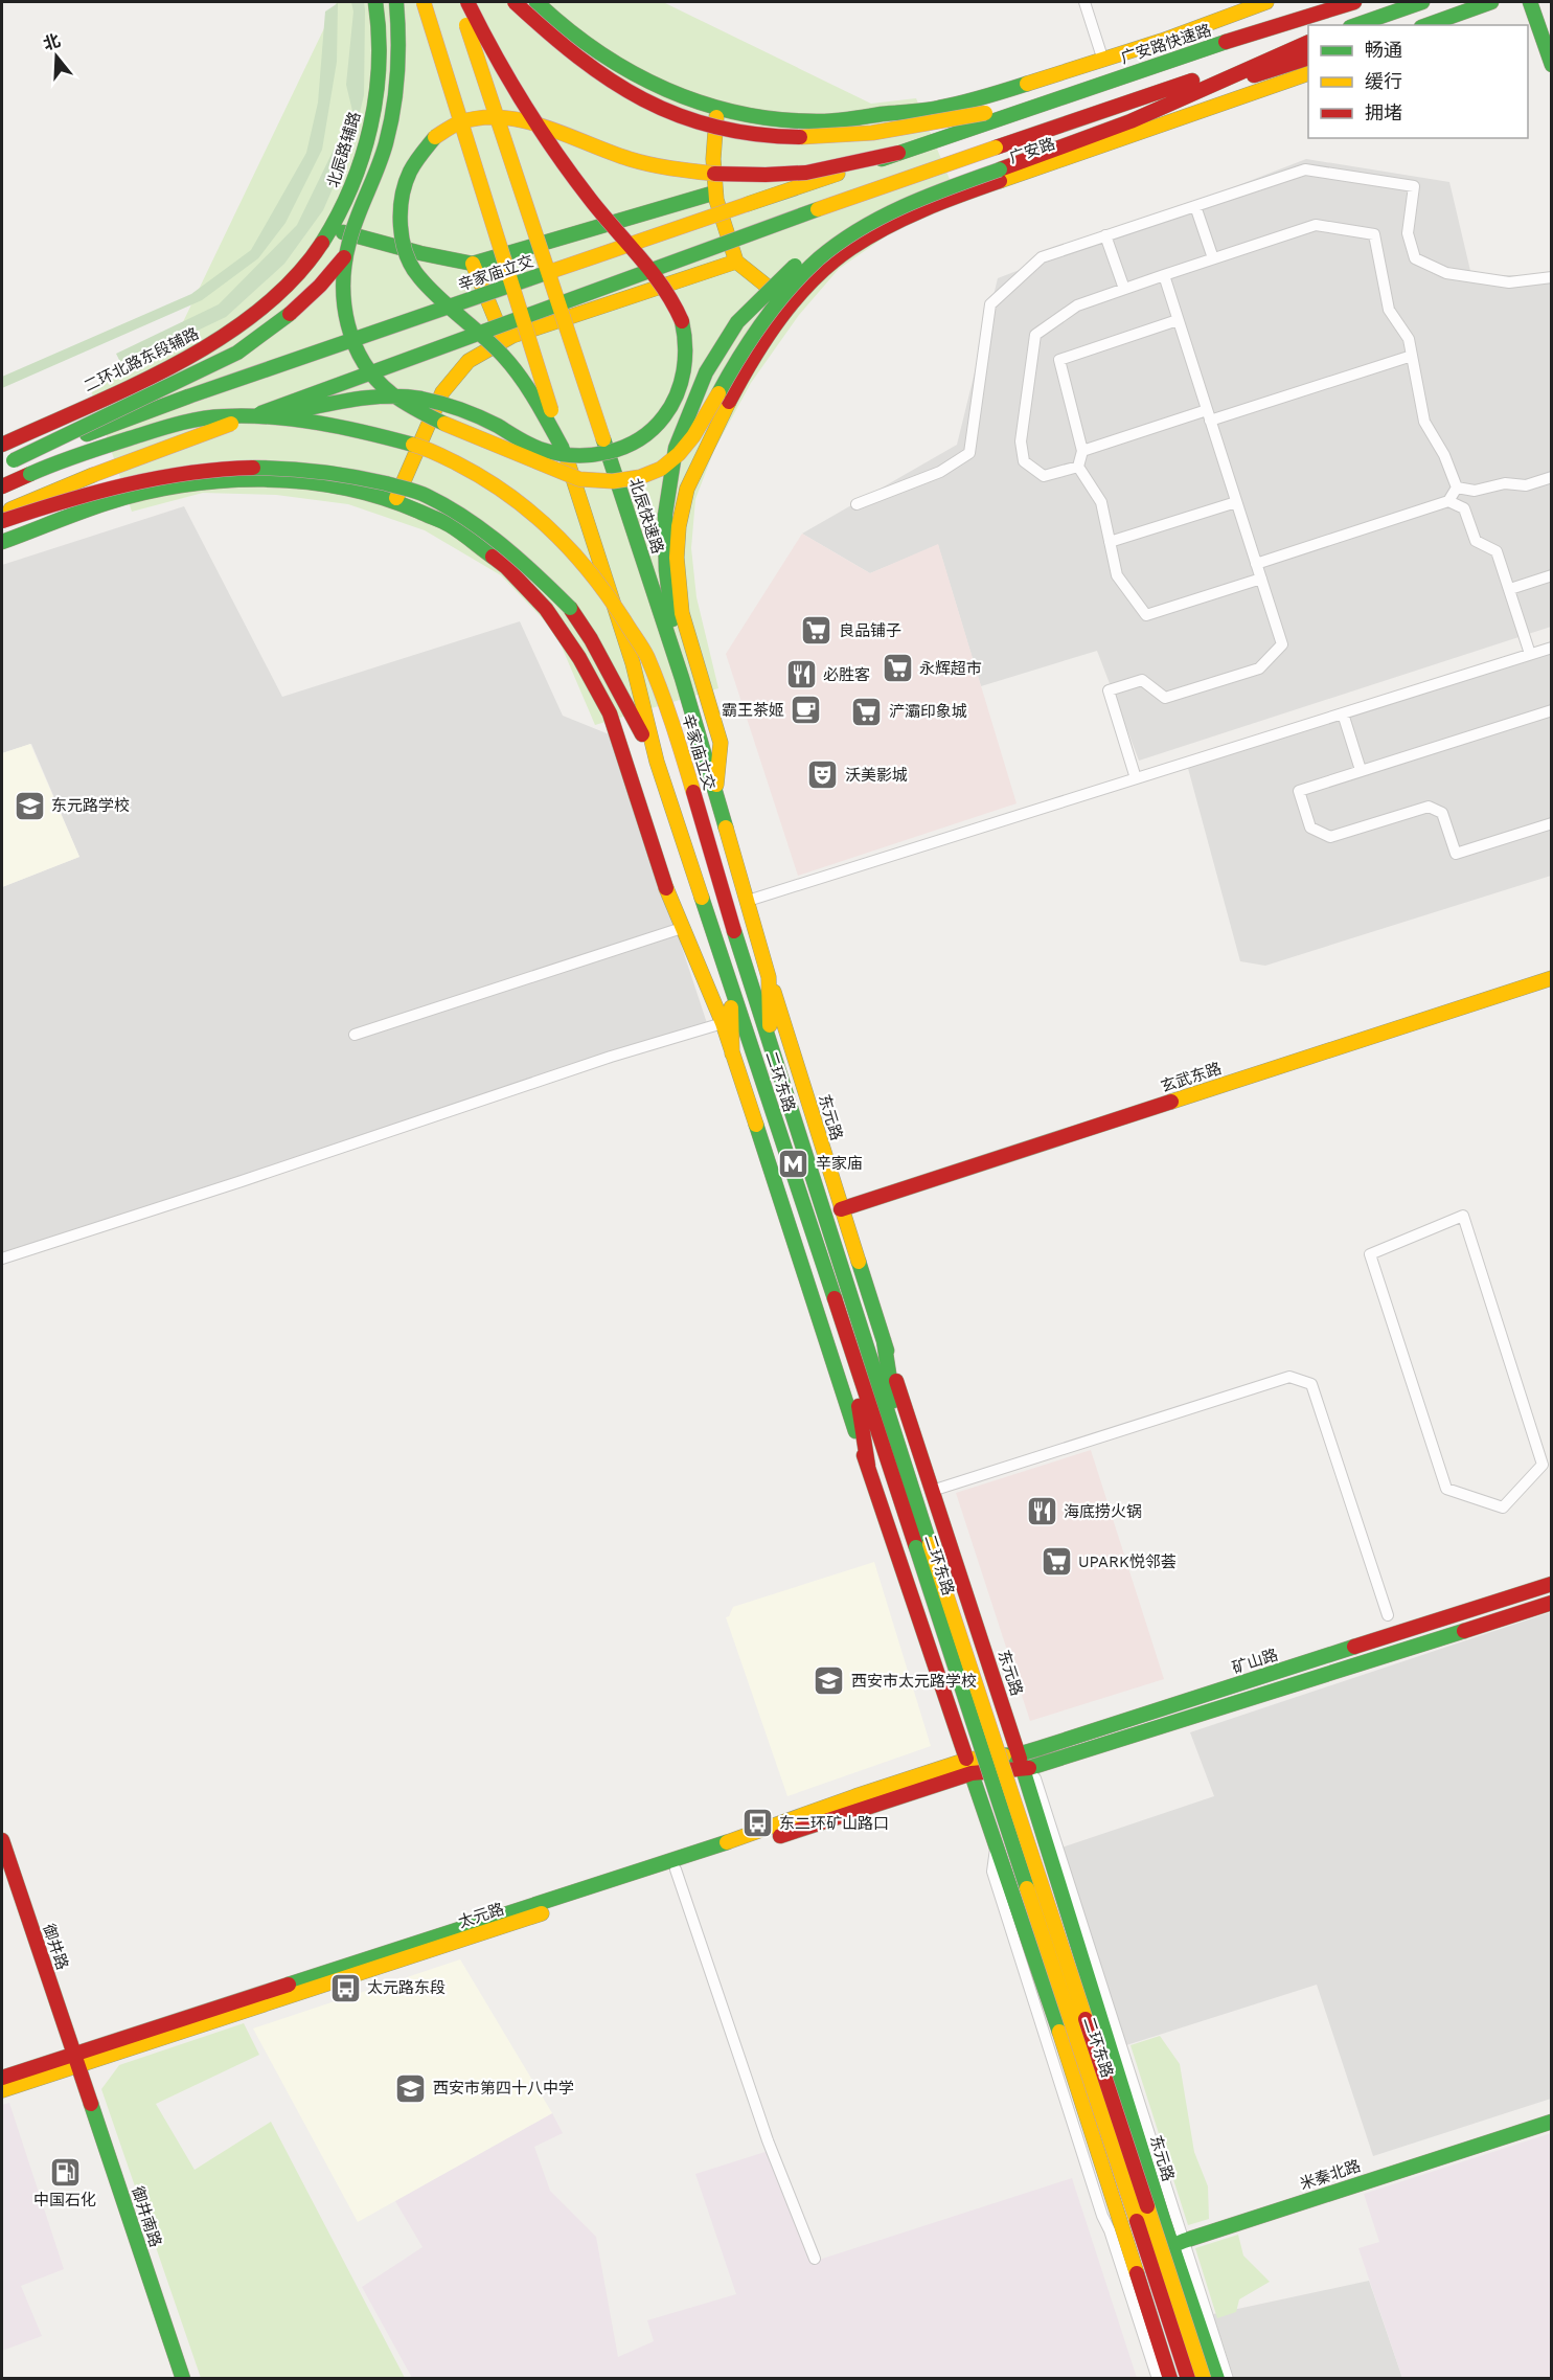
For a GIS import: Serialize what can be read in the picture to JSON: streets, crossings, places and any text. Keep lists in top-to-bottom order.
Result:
{
  "streets": {
    "main road": [
      "广安路快速路",
      "北辰路辅路",
      "广安路",
      "辛家庙立交",
      "二环北路东段辅路",
      "北辰快速路",
      "玄武东路",
      "二环东路",
      "东元路",
      "矿山路",
      "太元路",
      "御井路",
      "米秦北路",
      "御井南路"
    ]
  },
  "crossings": [
    ["广安路快速路", "辛家庙立交"],
    ["北辰路辅路", "二环北路东段辅路"],
    ["广安路", "北辰快速路"],
    ["辛家庙立交", "北辰快速路"],
    ["北辰快速路", "东元路"],
    ["玄武东路", "东元路"],
    ["东元路", "矿山路"],
    ["东元路", "米秦北路"],
    ["矿山路", "太元路"],
    ["太元路", "御井路"],
    ["太元路", "御井南路"],
    ["御井路", "御井南路"]
  ],
  "places": {
    "supermarket": [
      "良品铺子",
      "永辉超市",
      "浐灞印象城",
      "UPARK悦邻荟"
    ],
    "restaurant": ["必胜客", "海底捞火锅"],
    "cafe": ["霸王茶姬"],
    "theatre": ["沃美影城"],
    "school or university": ["东元路学校", "西安市太元路学校", "西安市第四十八中学"],
    "metro station": ["辛家庙"],
    "bus stop": ["东二环矿山路口", "太元路东段"],
    "fuel station": ["中国石化"]
  },
  "legend": ["畅通", "缓行", "拥堵"],
  "north": "top"
}
